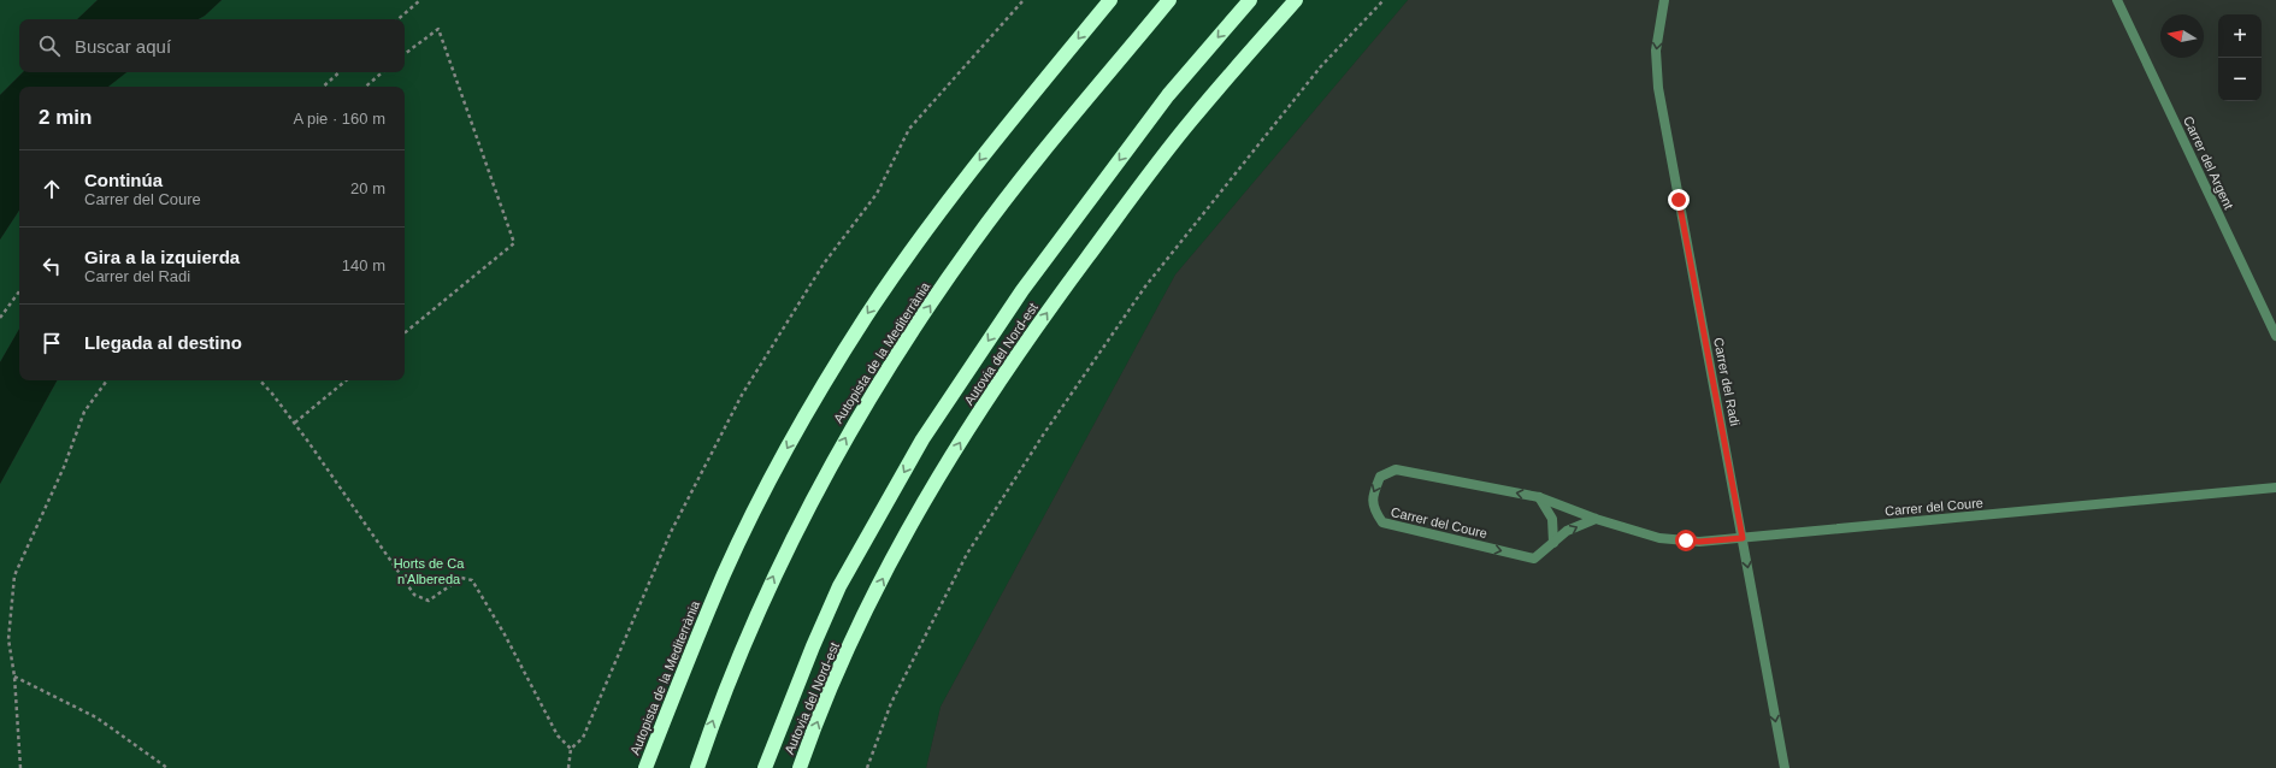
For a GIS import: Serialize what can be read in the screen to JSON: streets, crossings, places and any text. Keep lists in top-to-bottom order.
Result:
{
  "streets": {
    "highway": ["Autopista de la Mediterrània", "Autovia del Nord-est"],
    "street": ["Carrer del Argent", "Carrer del Radi", "Carrer del Coure"]
  },
  "crossings": [
    ["Carrer del Radi", "Carrer del Coure"]
  ],
  "one_way": ["Carrer del Radi"],
  "parks": ["Horts de Ca n'Albereda"],
  "north": "left",
  "page": {
    "map_buttons": ["+", "−"],
    "search": "Buscar aquí",
    "heading": ["2 min", "A pie · 160 m"],
    "list": [
      ["Continúa", "Carrer del Coure", "20 m"],
      ["Gira a la izquierda", "Carrer del Radi", "140 m"],
      "Llegada al destino"
    ]
  }
}
